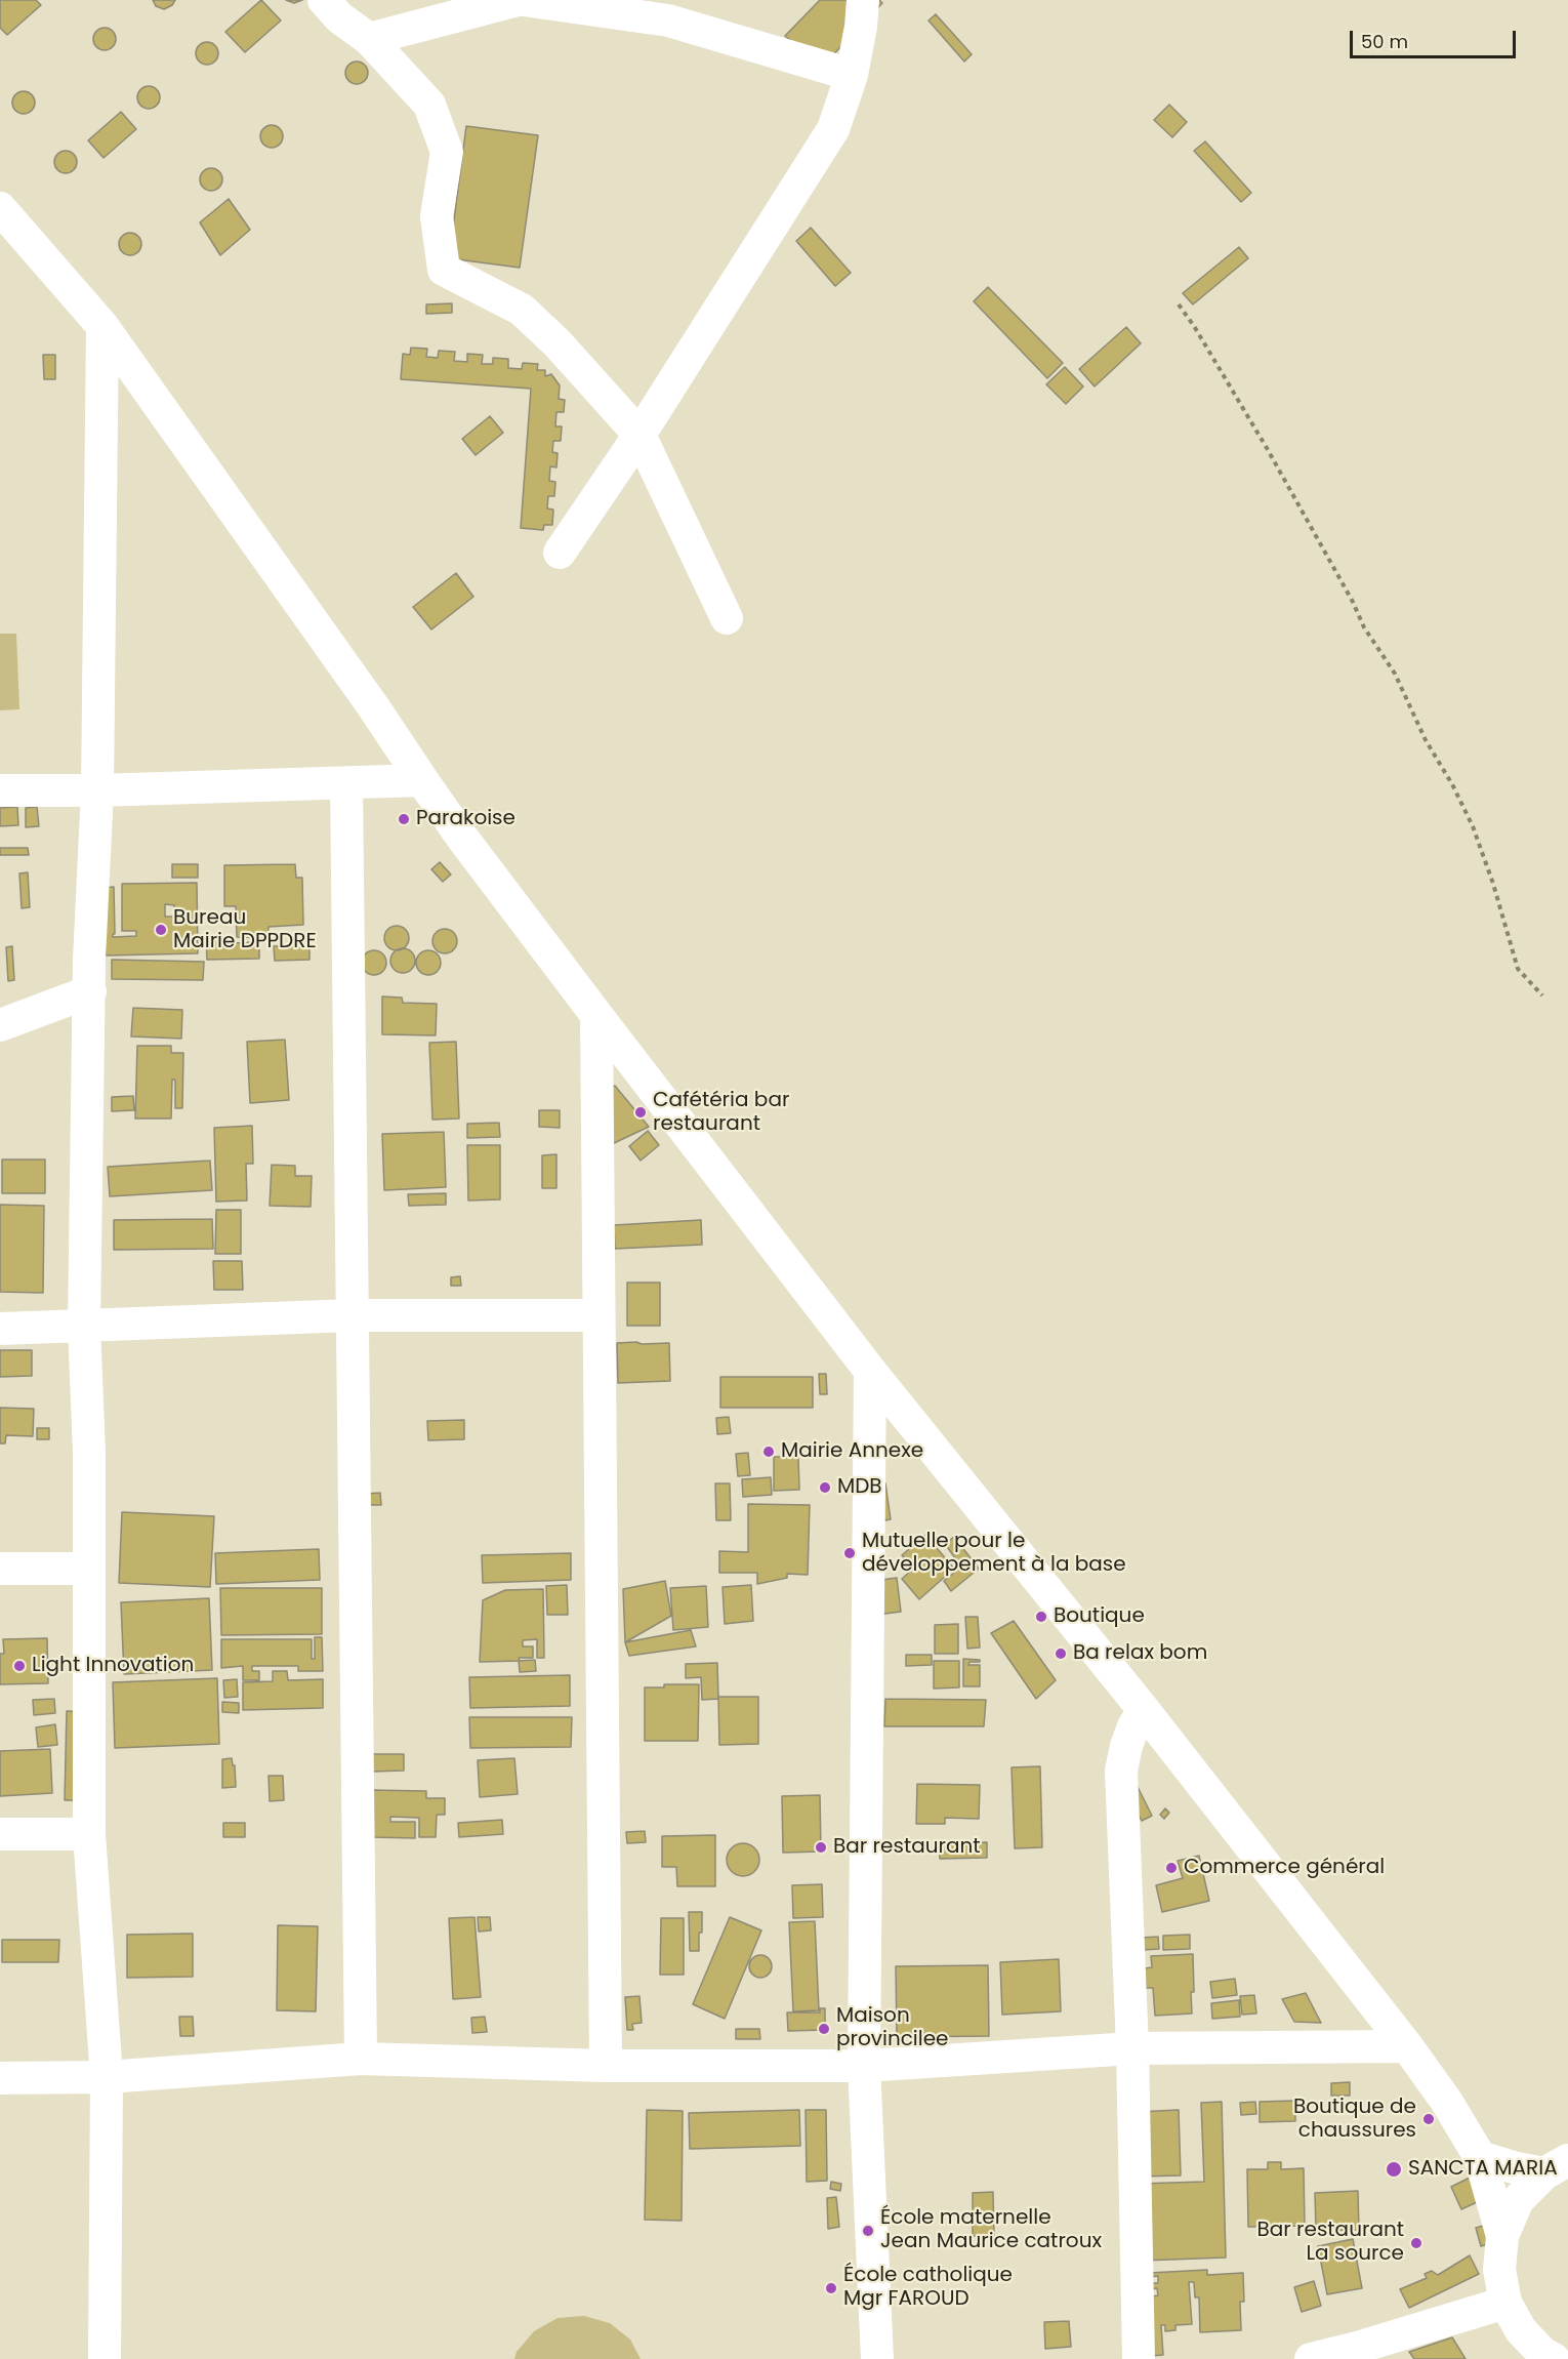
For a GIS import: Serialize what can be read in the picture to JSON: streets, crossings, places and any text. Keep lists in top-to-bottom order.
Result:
{
  "places": [
    "Parakoise",
    "Bureau Mairie DPPDRE",
    "Cafétéria bar restaurant",
    "Mairie Annexe",
    "MDB",
    "Mutuelle pour le développement à la base",
    "Boutique",
    "Ba relax bom",
    "Light Innovation",
    "Bar restaurant",
    "Commerce général",
    "Maison provincilee",
    "Boutique de chaussures",
    "SANCTA MARIA",
    "École maternelle Jean Maurice catroux",
    "Bar restaurant La source",
    "École catholique Mgr FAROUD"
  ],
  "scale_bar": "50 m"
}
